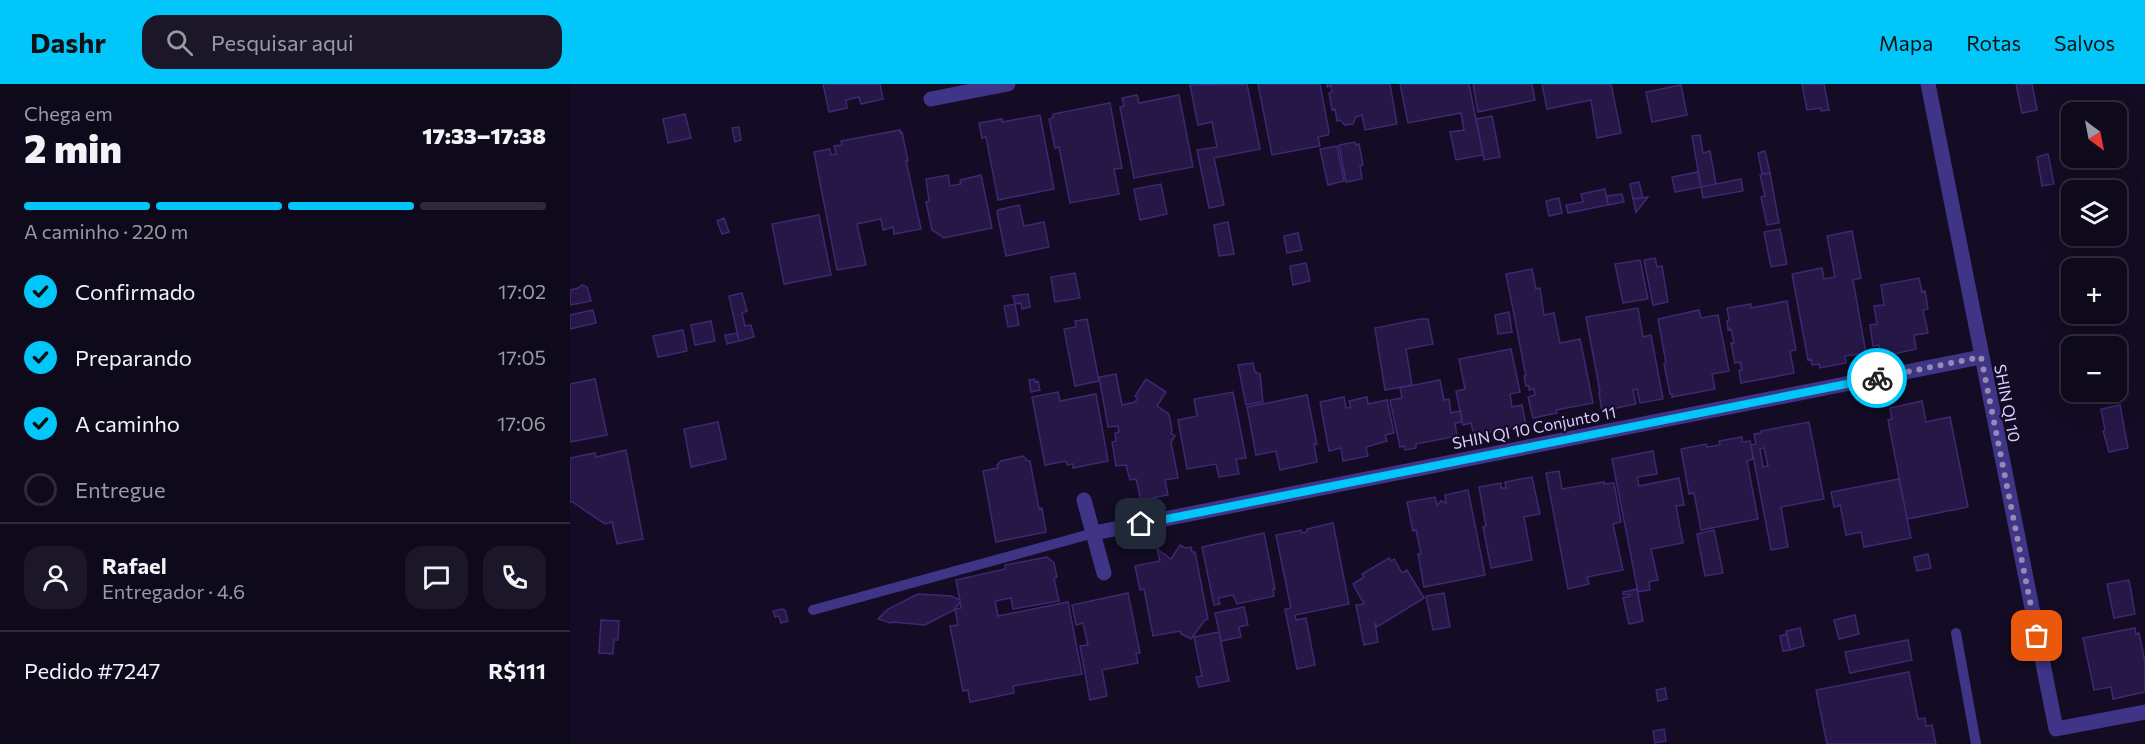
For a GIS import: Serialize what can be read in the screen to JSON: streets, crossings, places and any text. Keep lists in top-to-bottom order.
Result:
{
  "streets": {
    "street": ["SHIN QI 10", "SHIN QI 10 Conjunto 11"]
  },
  "crossings": [
    ["SHIN QI 10", "SHIN QI 10 Conjunto 11"]
  ],
  "north": "bottom right",
  "page": {
    "header": "Dashr",
    "search": "Pesquisar aqui",
    "nav": ["Mapa", "Rotas", "Salvos"],
    "heading": ["2 min", "Chega em", "17:33–17:38"],
    "panel": [
      "Rafael",
      "Entregador · 4.6",
      "Pedido #7247",
      "R$111"
    ],
    "map_buttons": ["+", "−"],
    "bar": "A caminho · 220 m",
    "list": [
      ["Confirmado", "17:02"],
      ["Preparando", "17:05"],
      ["A caminho", "17:06"],
      "Entregue"
    ]
  }
}
